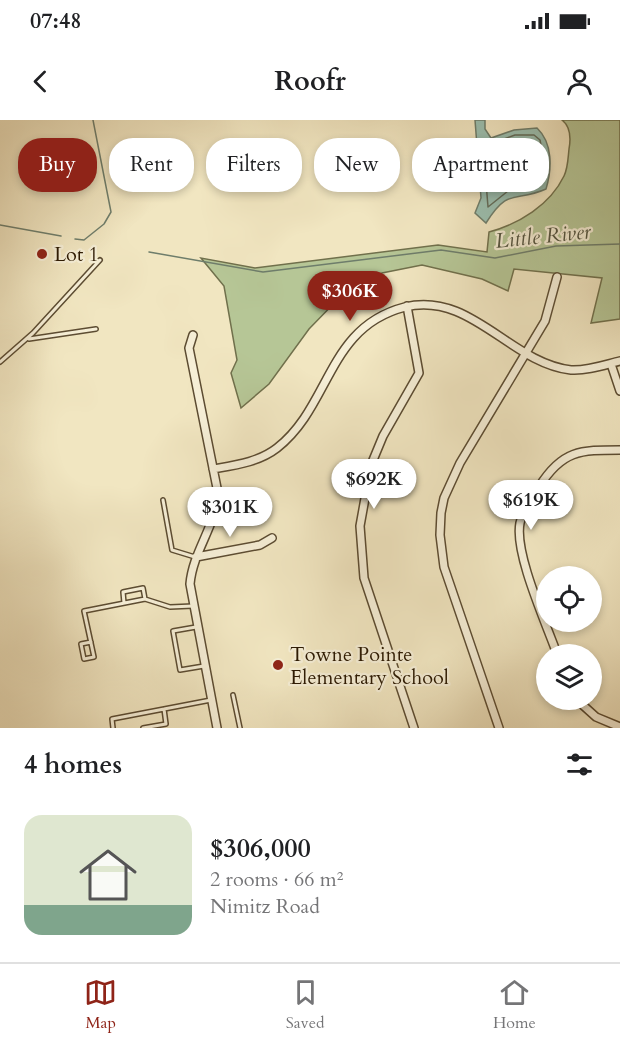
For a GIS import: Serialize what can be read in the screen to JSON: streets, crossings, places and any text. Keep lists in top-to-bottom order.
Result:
{
  "water": ["Little River"],
  "places": ["Lot 1", "Towne Pointe Elementary School"],
  "page": {
    "status": "07:48",
    "header": "Roofr",
    "chip": [
      "Buy",
      "Rent",
      "Filters",
      "New",
      "Apartment"
    ],
    "price": [
      "$306K",
      "$692K",
      "$619K",
      "$301K"
    ],
    "heading": "4 homes",
    "list": [
      {
        "name": "$306,000",
        "note": "2 rooms · 66 m² · Nimitz Road"
      }
    ],
    "tabs": ["Map", "Saved", "Home"]
  }
}
